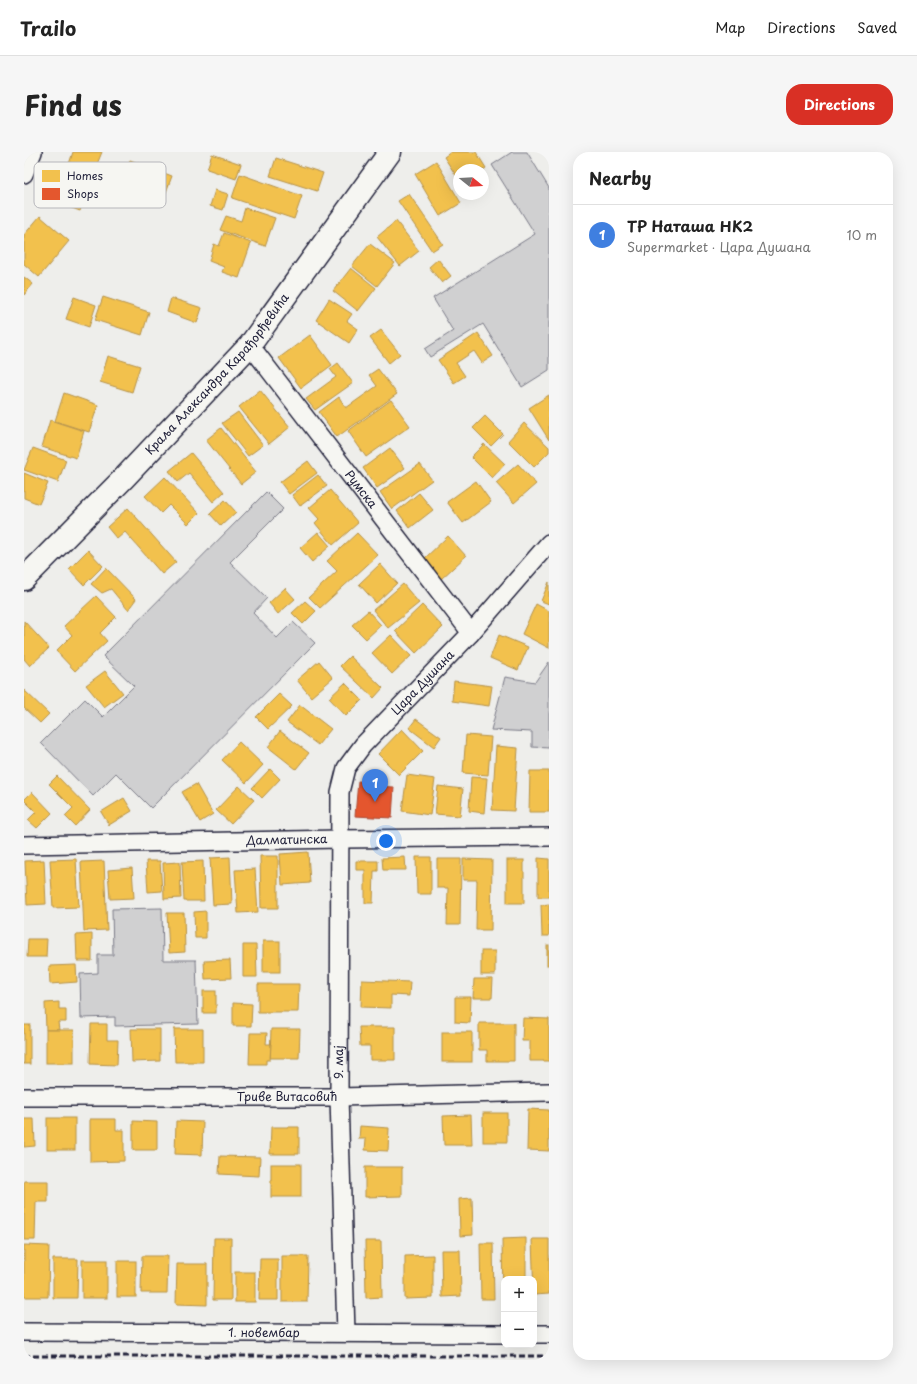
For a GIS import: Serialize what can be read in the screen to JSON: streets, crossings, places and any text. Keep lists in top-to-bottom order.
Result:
{
  "streets": {
    "street": [
      "Краља Александра Карађорђевића",
      "Румска",
      "Цара Душана",
      "Далматинска",
      "9. мај",
      "Триве Витасовић",
      "1. новембар"
    ]
  },
  "crossings": [
    ["Краља Александра Карађорђевића", "Румска"],
    ["Румска", "Цара Душана"],
    ["Цара Душана", "Далматинска"],
    ["Цара Душана", "9. мај"],
    ["Далматинска", "9. мај"],
    ["9. мај", "Триве Витасовић"],
    ["9. мај", "1. новембар"]
  ],
  "legend": ["Homes", "Shops"],
  "north": "right",
  "page": {
    "header": "Trailo",
    "nav": ["Map", "Directions", "Saved"],
    "title": "Find us",
    "buttons": "Directions",
    "heading": "Nearby",
    "list": [
      {
        "mark": "1",
        "name": "ТР Наташа НК2",
        "note": "Supermarket · Цара Душана",
        "value": "10 m"
      }
    ],
    "pins": "1",
    "map_buttons": ["+", "−"]
  }
}
